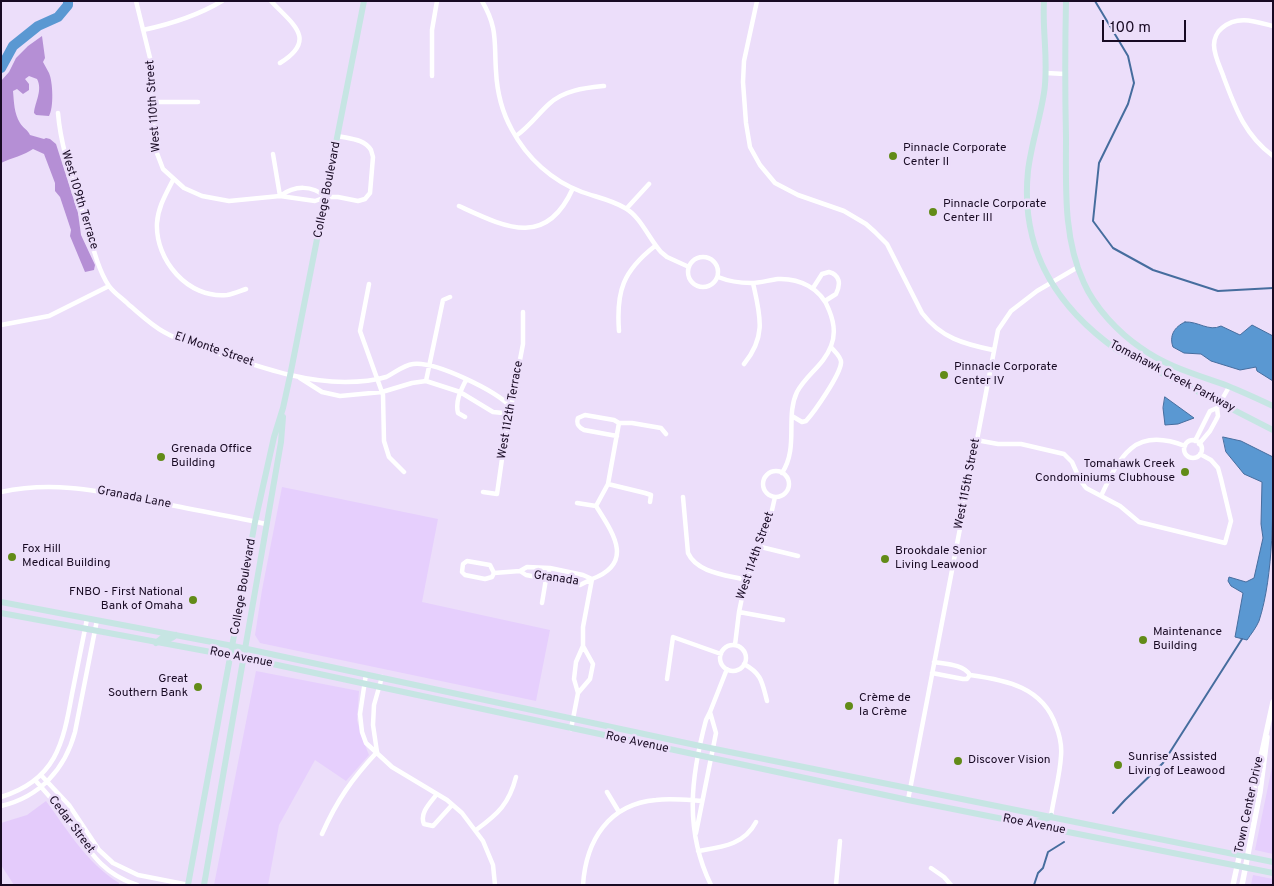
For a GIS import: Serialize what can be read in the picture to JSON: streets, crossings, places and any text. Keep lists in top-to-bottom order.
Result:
{
  "streets": {
    "main road": ["College Boulevard", "Tomahawk Creek Parkway", "Roe Avenue"],
    "street": [
      "West 110th Street",
      "West 109th Terrace",
      "El Monte Street",
      "West 112th Terrace",
      "West 115th Street",
      "Granada Lane",
      "West 114th Street",
      "Granada",
      "Town Center Drive",
      "Cedar Street"
    ]
  },
  "crossings": [
    ["College Boulevard", "El Monte Street"],
    ["College Boulevard", "Granada Lane"],
    ["College Boulevard", "Roe Avenue"],
    ["College Boulevard", "Cedar Street"],
    ["West 109th Terrace", "El Monte Street"],
    ["El Monte Street", "West 112th Terrace"],
    ["Tomahawk Creek Parkway", "West 115th Street"],
    ["West 115th Street", "Roe Avenue"],
    ["Roe Avenue", "Town Center Drive"]
  ],
  "places": [
    "Pinnacle Corporate Center II",
    "Pinnacle Corporate Center III",
    "Pinnacle Corporate Center IV",
    "Grenada Office Building",
    "Tomahawk Creek Condominiums Clubhouse",
    "Fox Hill Medical Building",
    "Brookdale Senior Living Leawood",
    "FNBO - First National Bank of Omaha",
    "Maintenance Building",
    "Great Southern Bank",
    "Crème de la Crème",
    "Discover Vision",
    "Sunrise Assisted Living of Leawood"
  ],
  "scale_bar": "100 m"
}
